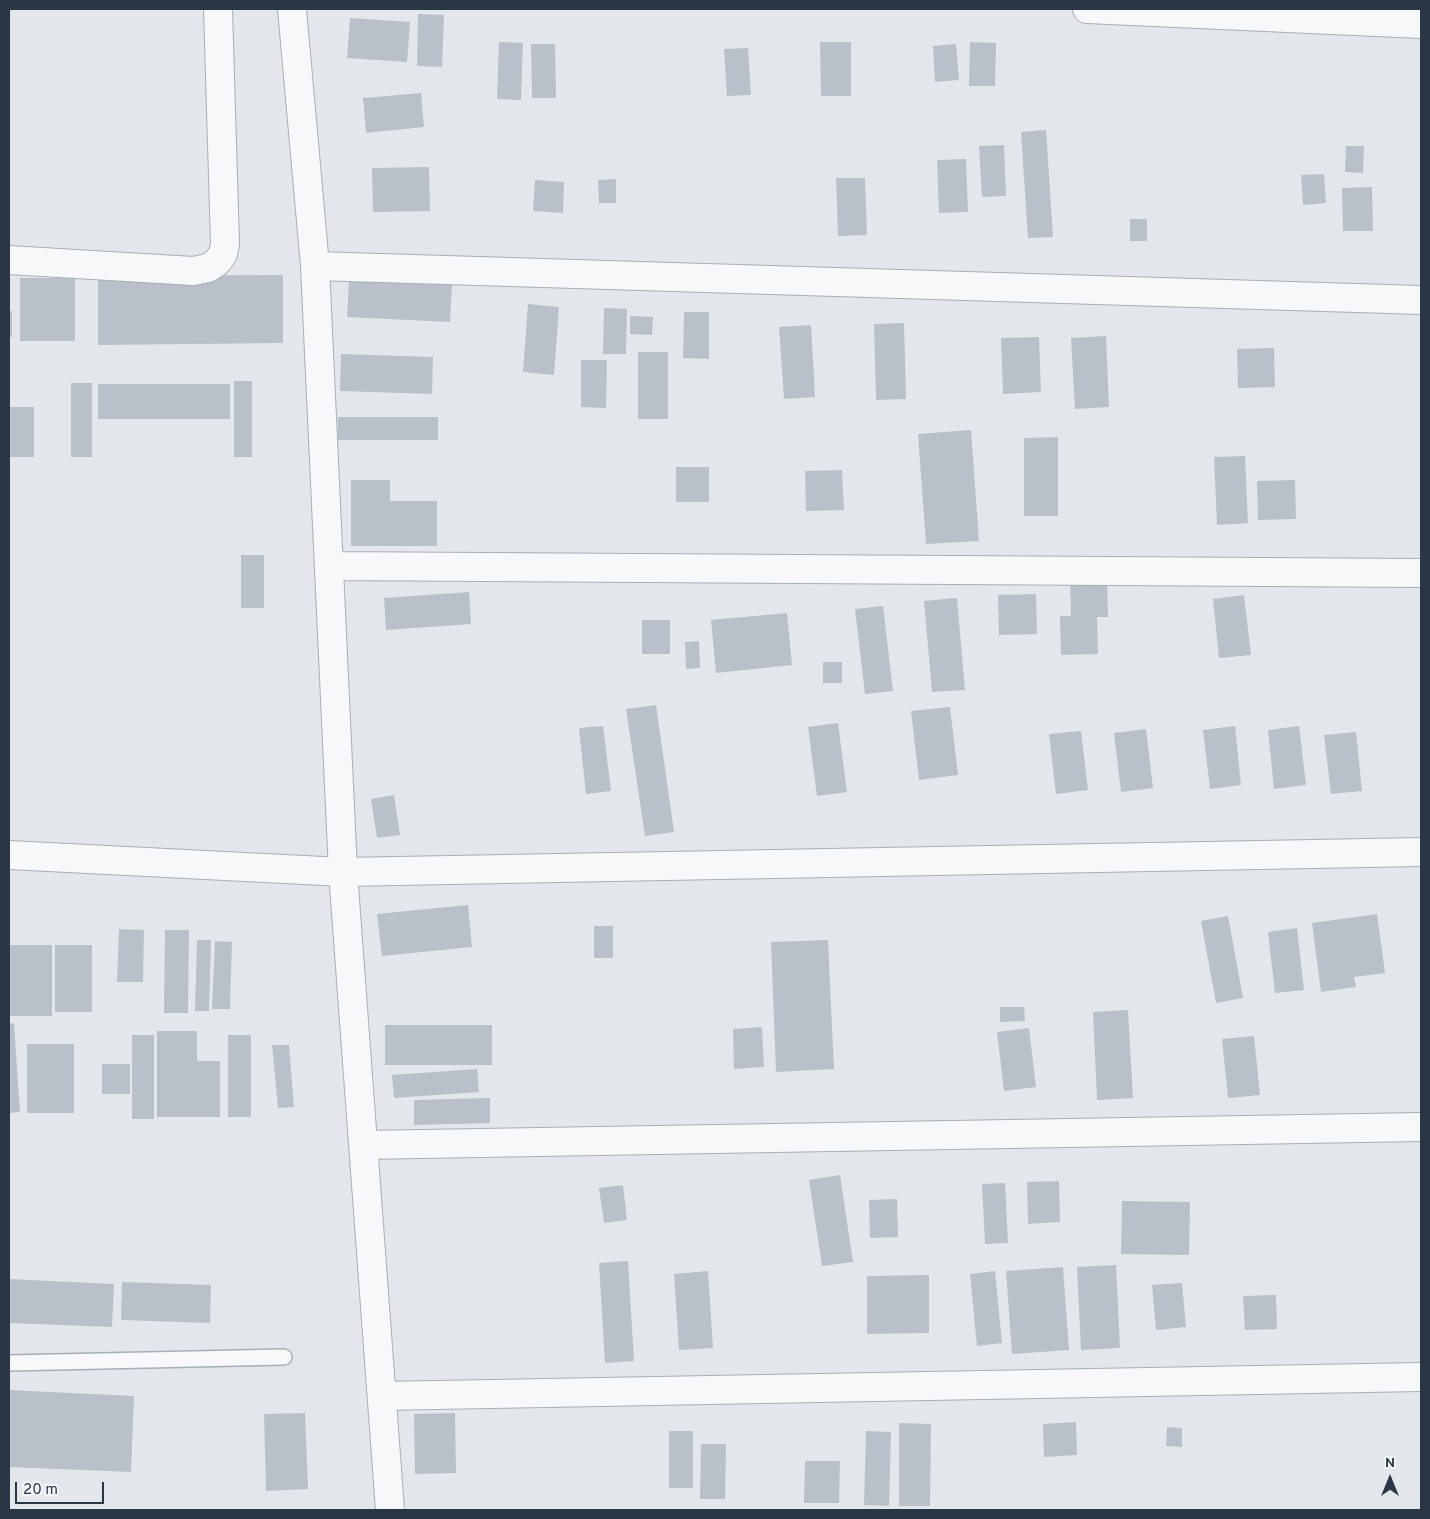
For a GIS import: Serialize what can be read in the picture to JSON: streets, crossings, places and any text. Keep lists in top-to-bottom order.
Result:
{
  "scale_bar": "20 m",
  "north": "top"
}
